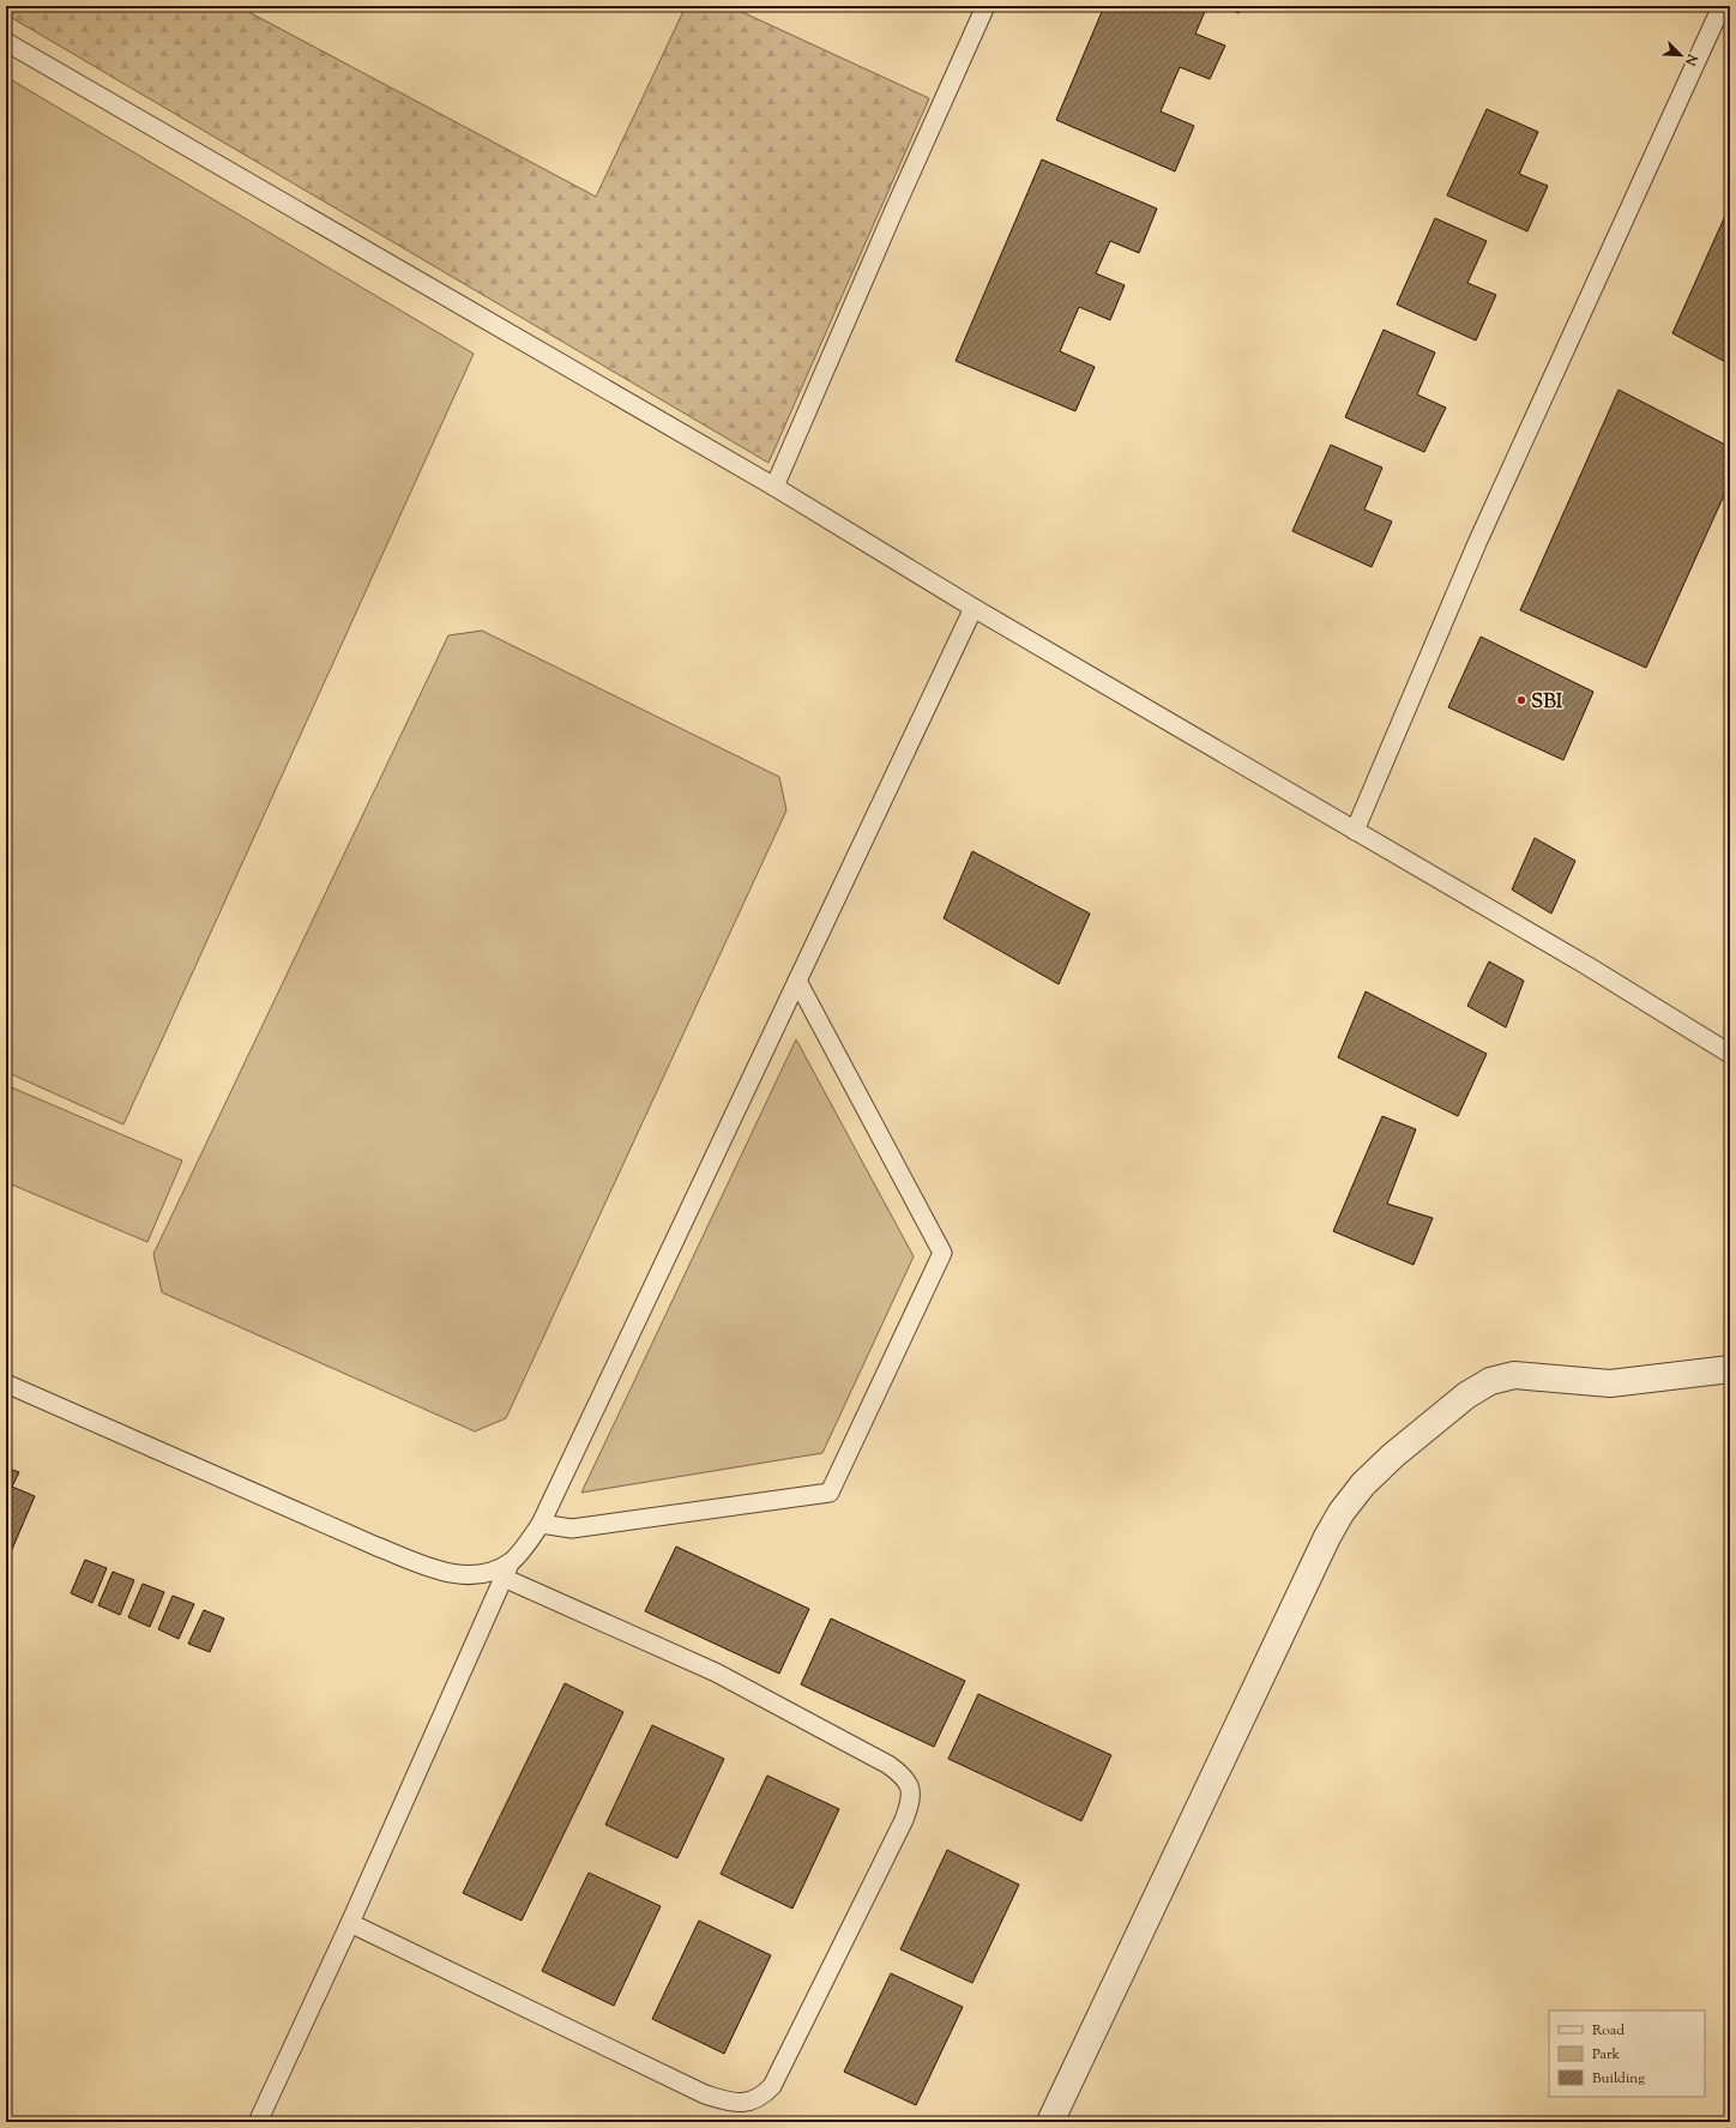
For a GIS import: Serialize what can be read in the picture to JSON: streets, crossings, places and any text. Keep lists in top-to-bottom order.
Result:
{
  "places": ["SBI"],
  "legend": ["Road", "Park", "Building"],
  "north": "bottom right"
}
